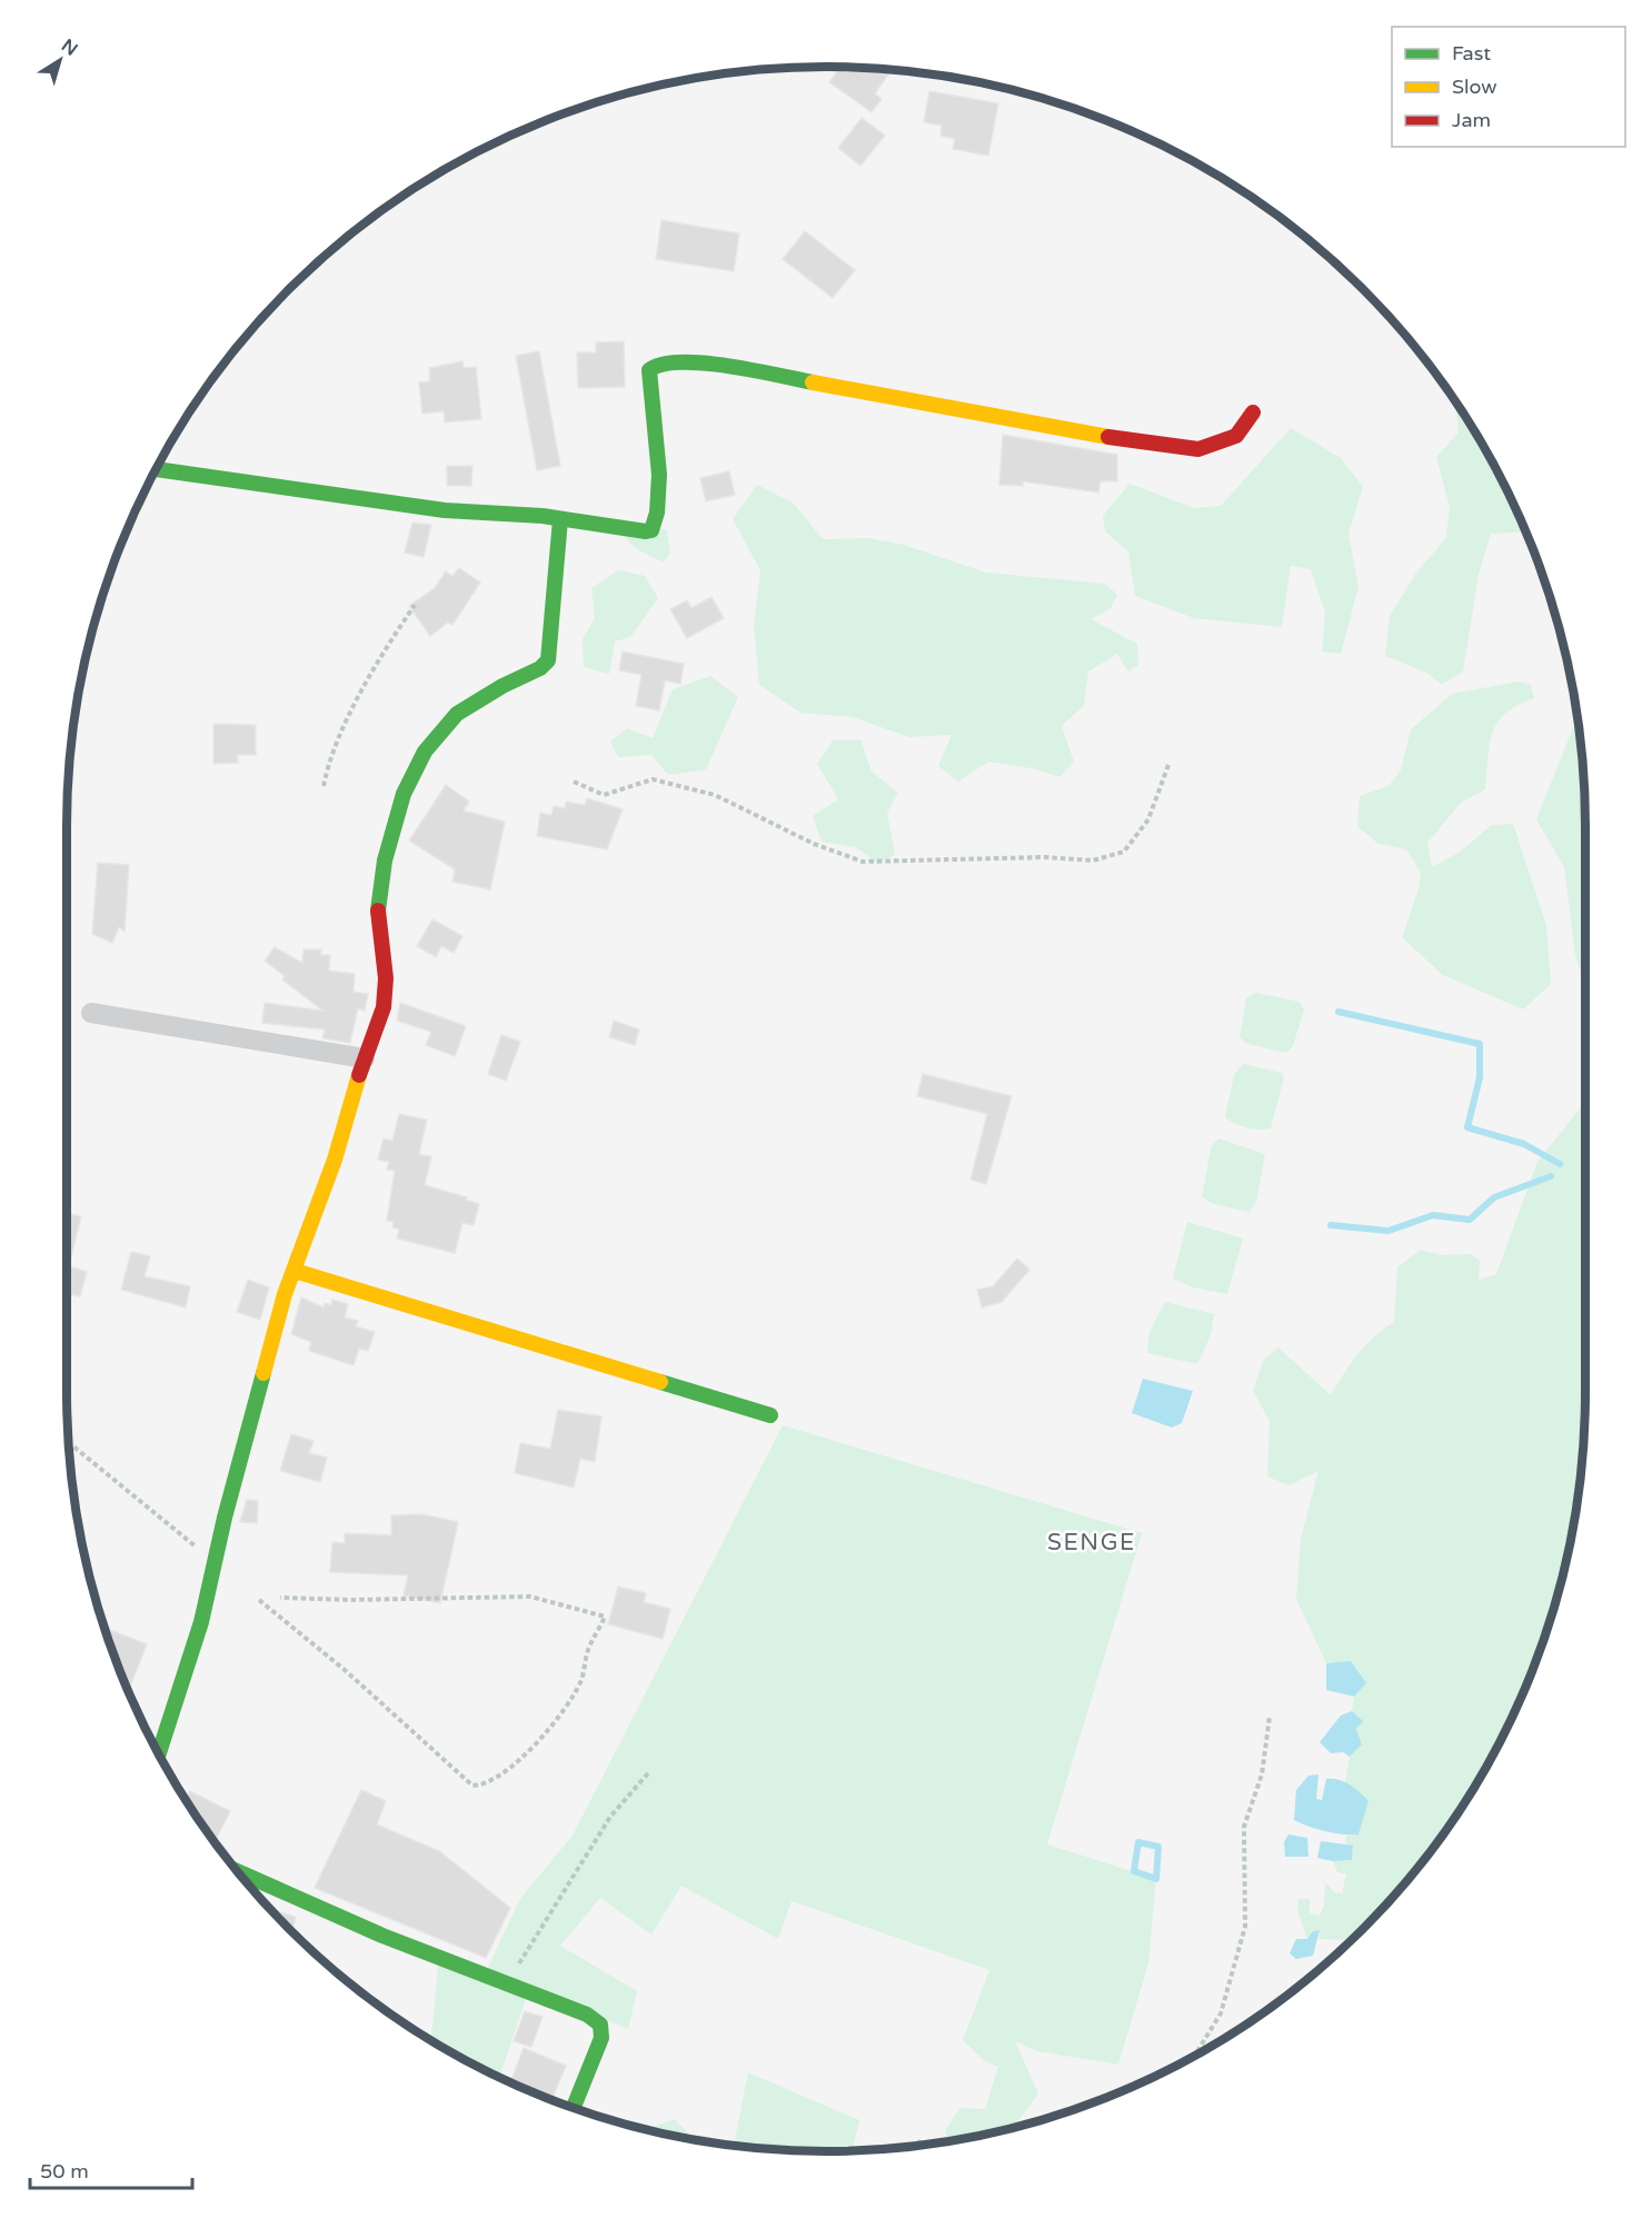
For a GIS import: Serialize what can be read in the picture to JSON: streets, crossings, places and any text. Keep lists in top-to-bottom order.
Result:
{
  "districts": ["SENGE"],
  "legend": ["Fast", "Slow", "Jam"],
  "scale_bar": "50 m",
  "north": "top right"
}
